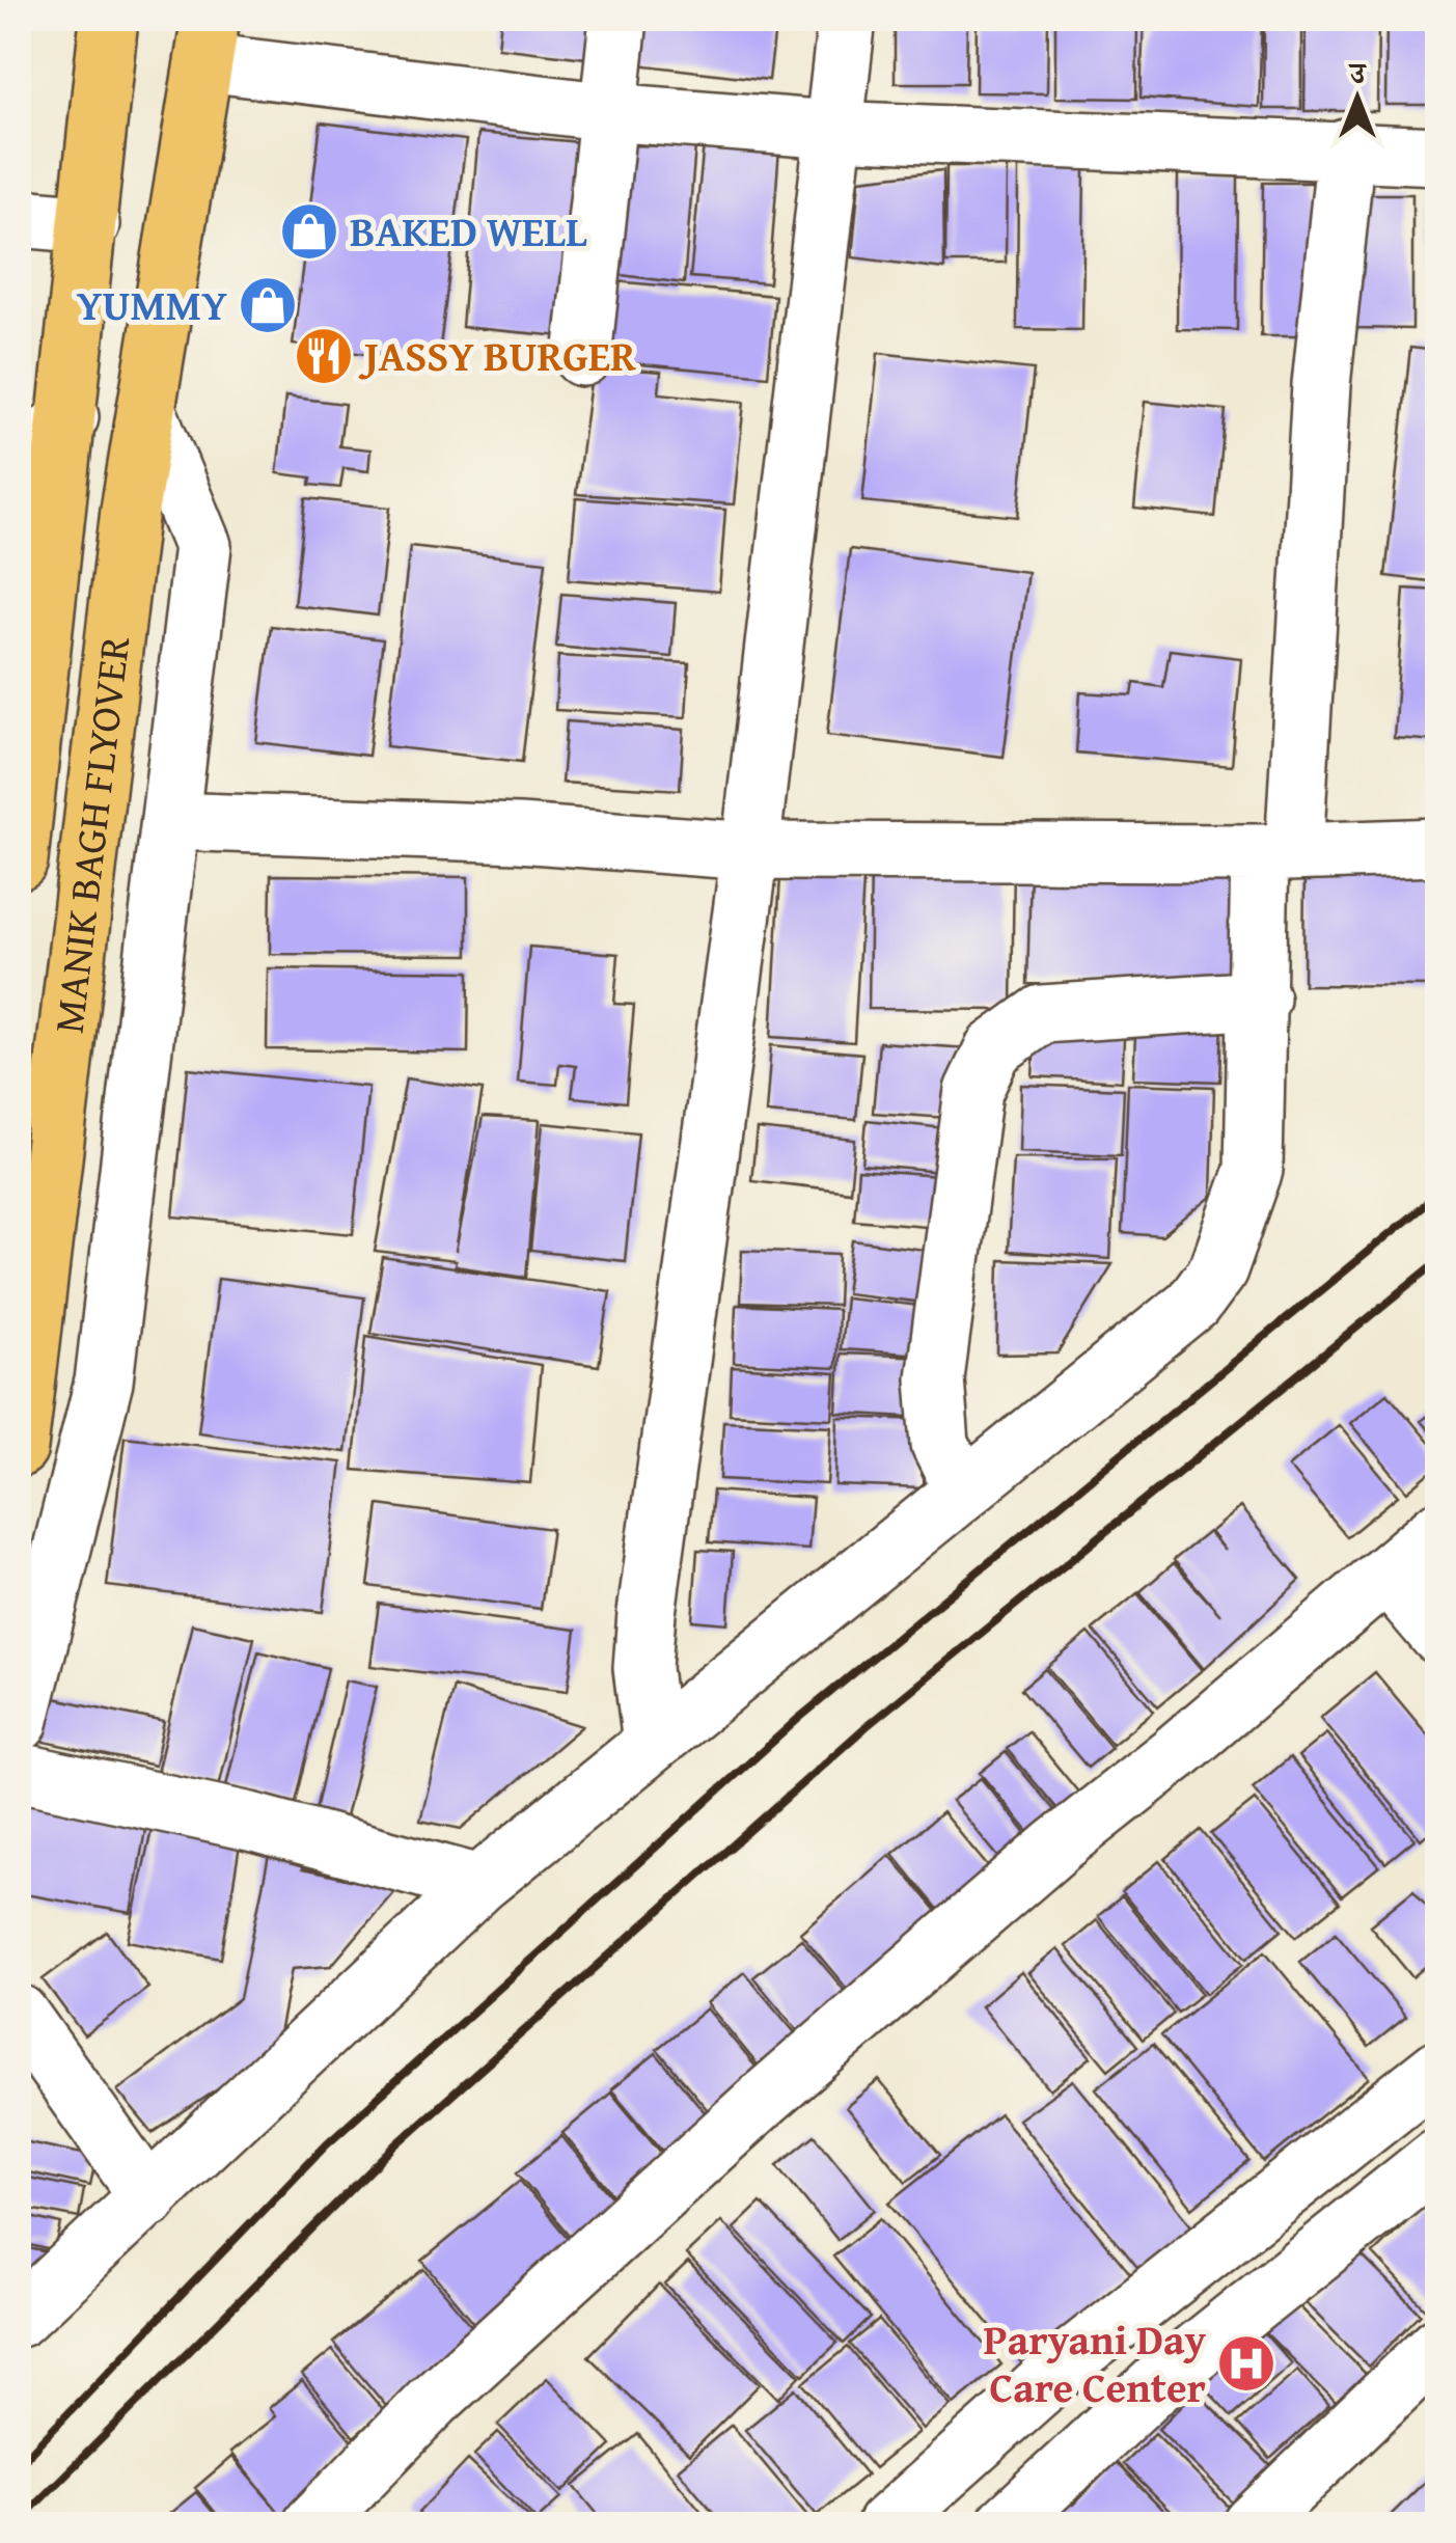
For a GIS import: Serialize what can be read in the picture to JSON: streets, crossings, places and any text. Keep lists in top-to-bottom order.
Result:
{
  "streets": {
    "main road": ["MANIK BAGH FLYOVER"]
  },
  "places": {
    "shop": ["BAKED WELL", "YUMMY"],
    "restaurant": ["JASSY BURGER"],
    "hospital": ["Paryani Day Care Center"]
  },
  "north": "top"
}
